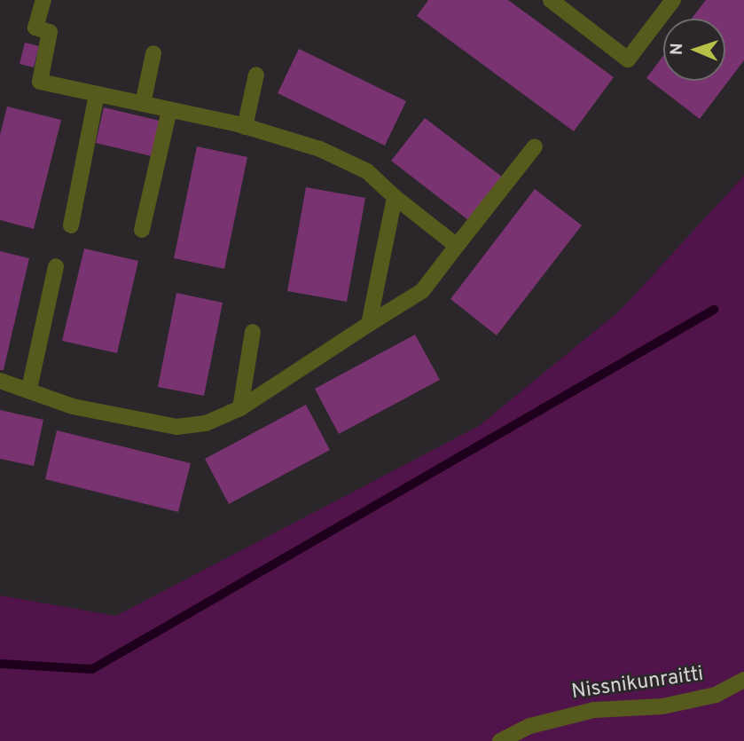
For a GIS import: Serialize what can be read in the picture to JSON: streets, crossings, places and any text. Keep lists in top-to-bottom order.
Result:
{
  "streets": {
    "lane": ["Nissnikunraitti"]
  },
  "north": "left"
}
